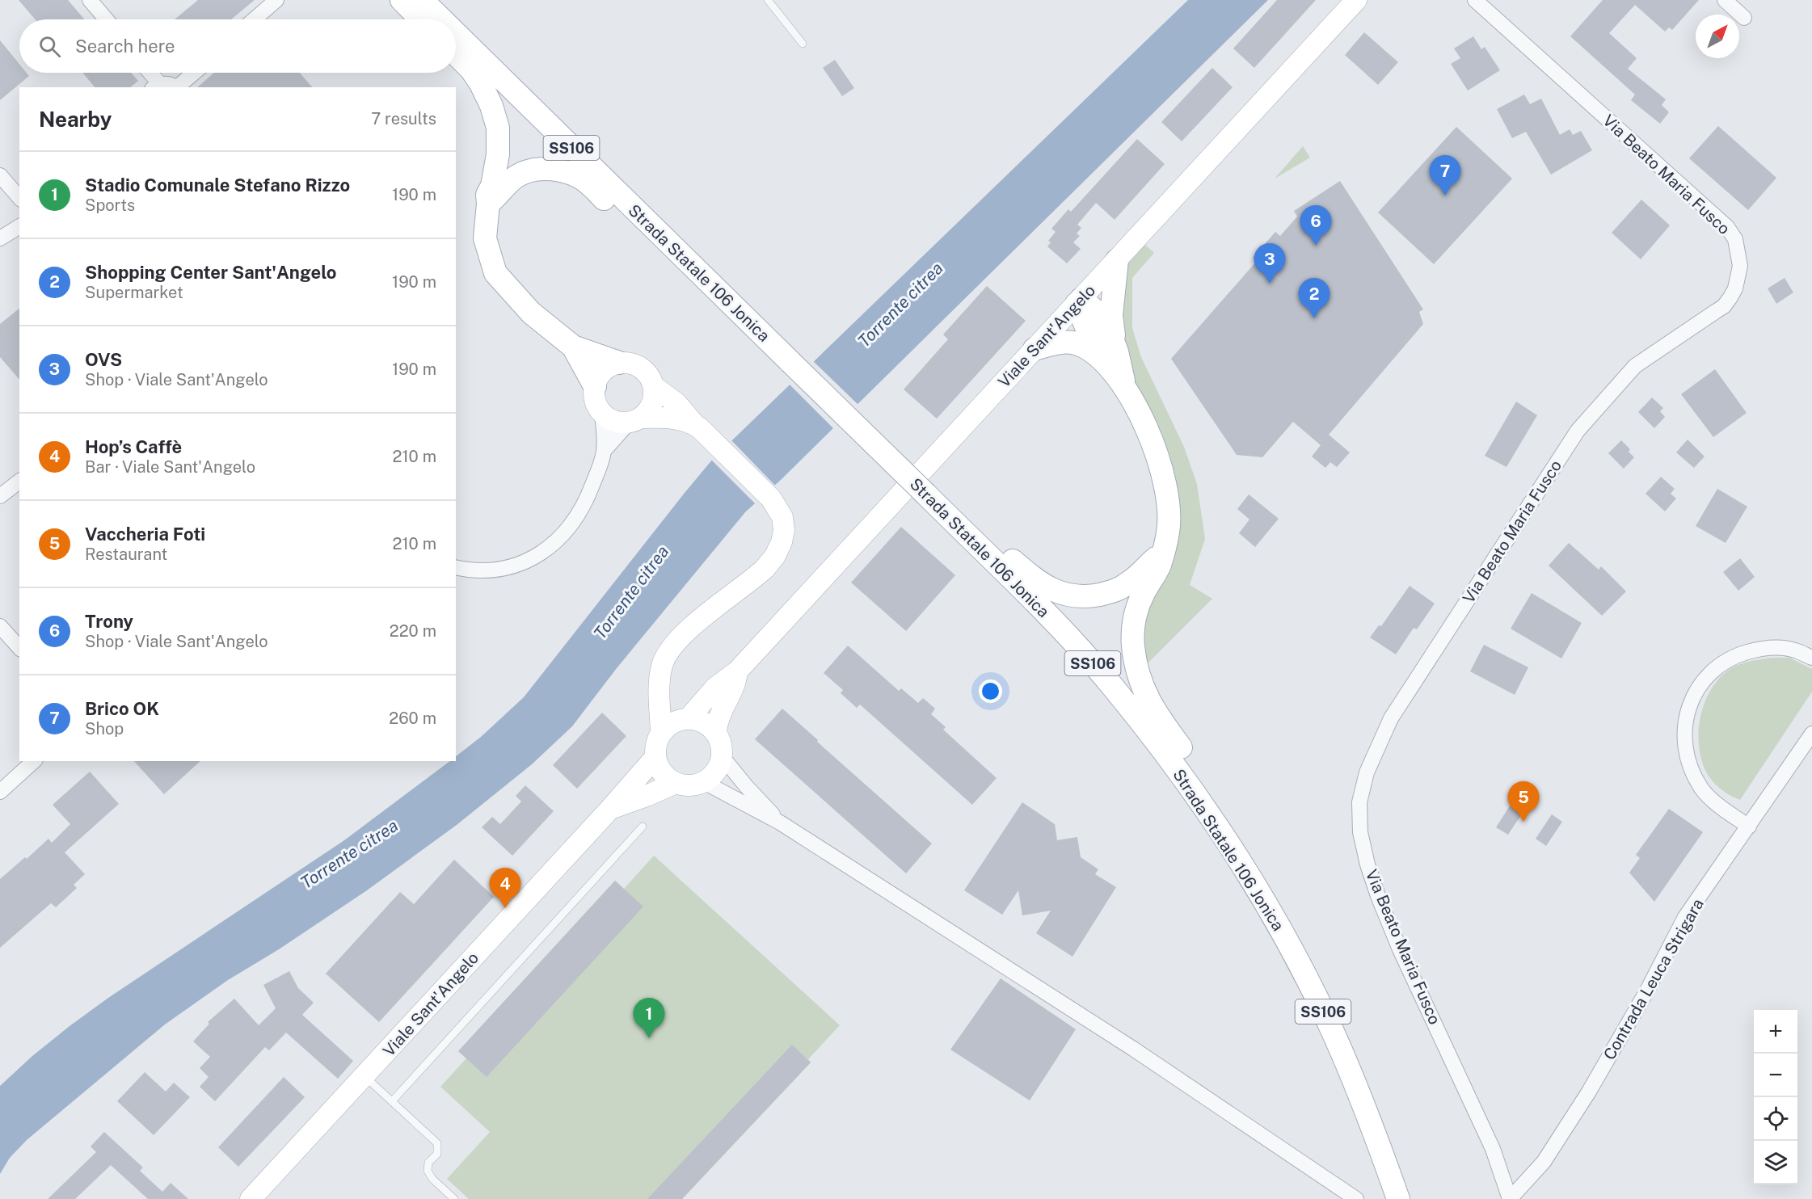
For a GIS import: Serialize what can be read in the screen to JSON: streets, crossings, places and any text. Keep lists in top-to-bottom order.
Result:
{
  "streets": {
    "main road": ["SS106", "Strada Statale 106 Jonica", "Viale Sant'Angelo"],
    "street": ["Via Beato Maria Fusco", "Contrada Leuca Strigara"]
  },
  "crossings": [
    ["Via Beato Maria Fusco", "Contrada Leuca Strigara"]
  ],
  "water": ["Torrente citrea"],
  "north": "top right",
  "page": {
    "search": "Search here",
    "heading": ["Nearby", "7 results"],
    "list": [
      {
        "mark": "1",
        "name": "Stadio Comunale Stefano Rizzo",
        "note": "Sports",
        "value": "190 m"
      },
      {
        "mark": "2",
        "name": "Shopping Center Sant'Angelo",
        "note": "Supermarket",
        "value": "190 m"
      },
      {
        "mark": "3",
        "name": "OVS",
        "note": "Shop · Viale Sant'Angelo",
        "value": "190 m"
      },
      {
        "mark": "4",
        "name": "Hop’s Caffè",
        "note": "Bar · Viale Sant'Angelo",
        "value": "210 m"
      },
      {
        "mark": "5",
        "name": "Vaccheria Foti",
        "note": "Restaurant",
        "value": "210 m"
      },
      {
        "mark": "6",
        "name": "Trony",
        "note": "Shop · Viale Sant'Angelo",
        "value": "220 m"
      },
      {
        "mark": "7",
        "name": "Brico OK",
        "note": "Shop",
        "value": "260 m"
      }
    ],
    "pins": [
      "7",
      "6",
      "3",
      "2",
      "5",
      "4",
      "1"
    ],
    "map_buttons": ["+", "−"]
  }
}
